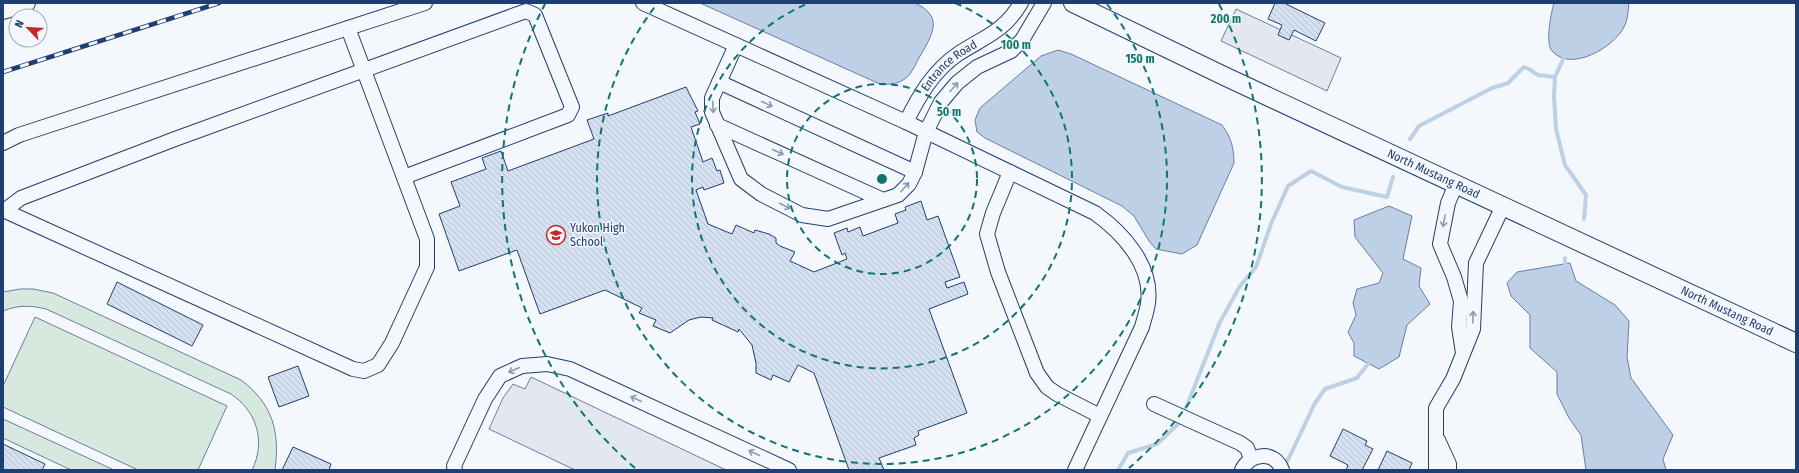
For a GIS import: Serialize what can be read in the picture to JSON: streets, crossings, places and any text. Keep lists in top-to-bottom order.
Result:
{
  "streets": {
    "main road": ["North Mustang Road"],
    "street": ["Entrance Road"]
  },
  "places": {
    "school or university": ["Yukon High School"]
  },
  "north": "top left",
  "rings": [
    "200 m",
    "100 m",
    "150 m",
    "50 m"
  ]
}
